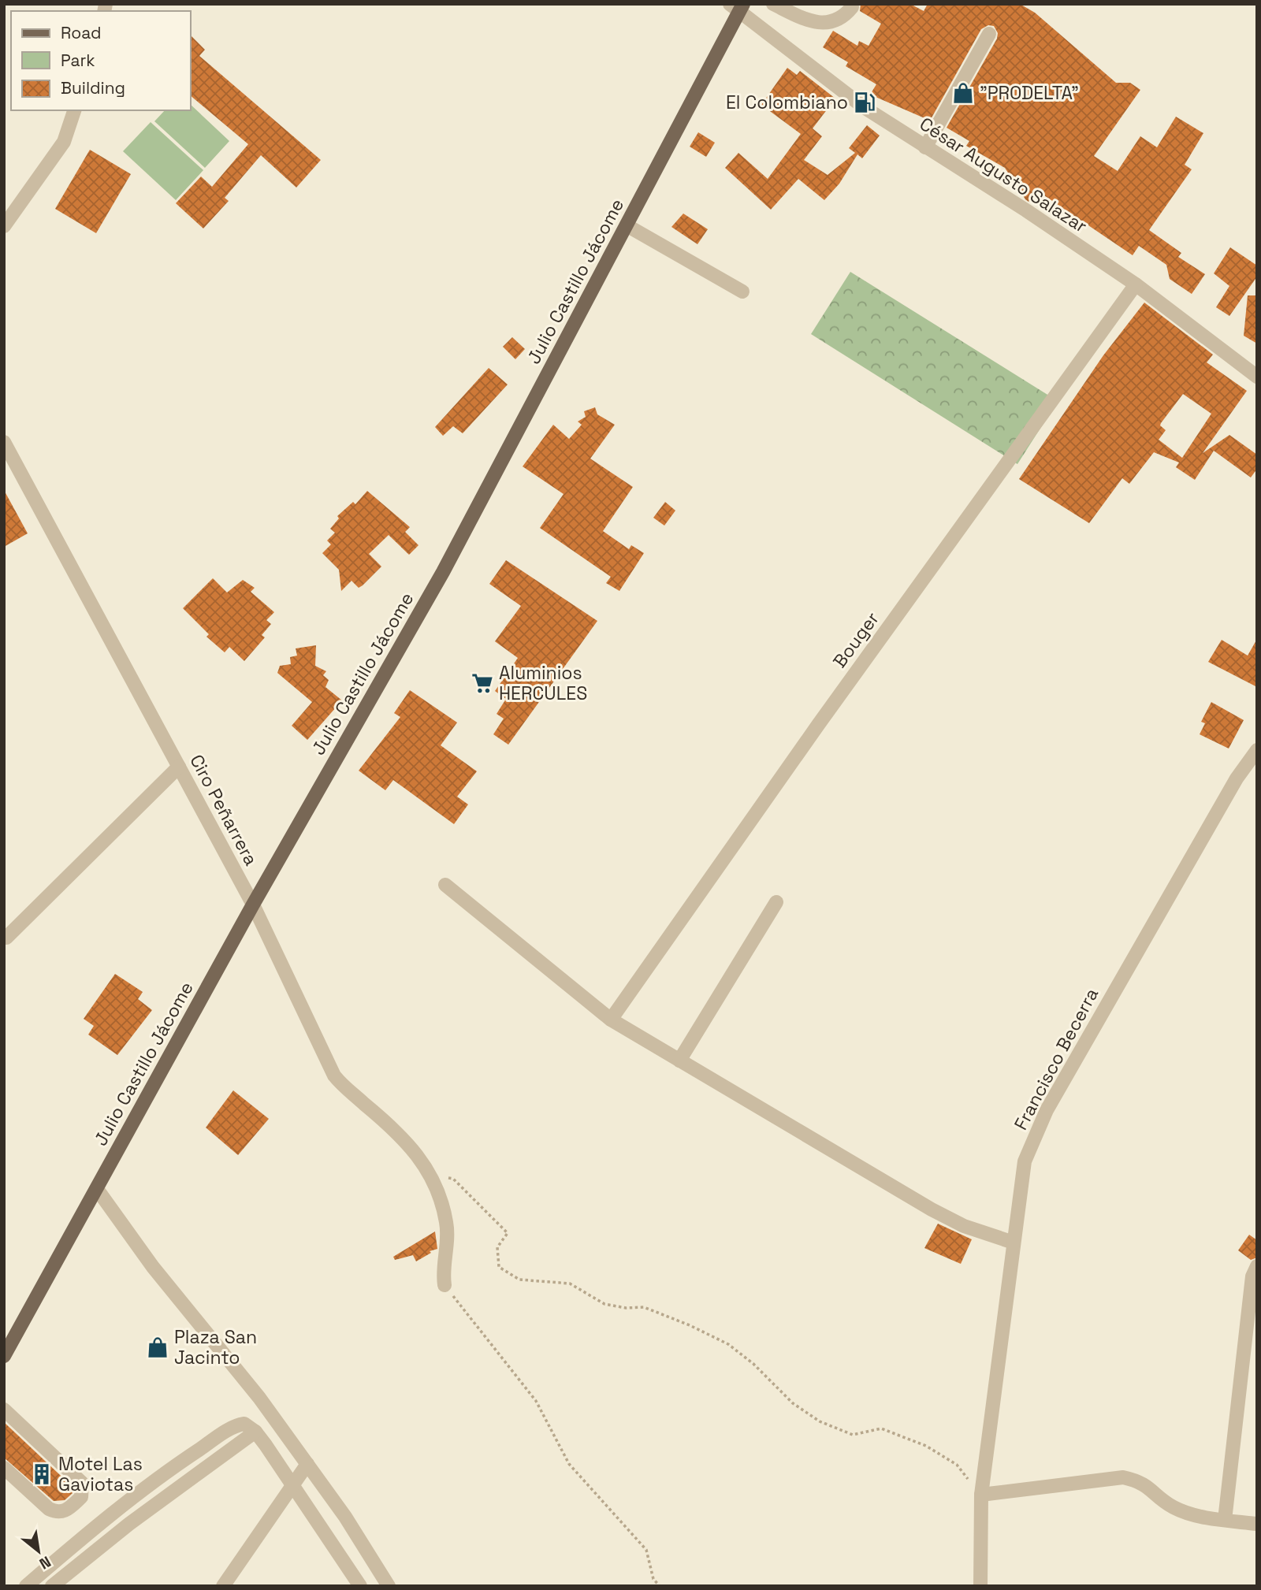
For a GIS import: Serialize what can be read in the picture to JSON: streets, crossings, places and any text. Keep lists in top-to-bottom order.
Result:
{
  "streets": {
    "main road": ["Julio Castillo Jácome"],
    "street": [
      "César Augusto Salazar",
      "Bouger",
      "Ciro Peñarrera",
      "Francisco Becerra"
    ]
  },
  "crossings": [
    ["César Augusto Salazar", "Julio Castillo Jácome"],
    ["César Augusto Salazar", "Bouger"],
    ["Julio Castillo Jácome", "Ciro Peñarrera"]
  ],
  "places": {
    "shop": ["\"PRODELTA\"", "Plaza San Jacinto"],
    "fuel station": ["El Colombiano"],
    "supermarket": ["Aluminios HERCULES"],
    "building": ["Motel Las Gaviotas"]
  },
  "legend": ["Road", "Park", "Building"],
  "north": "bottom right"
}
